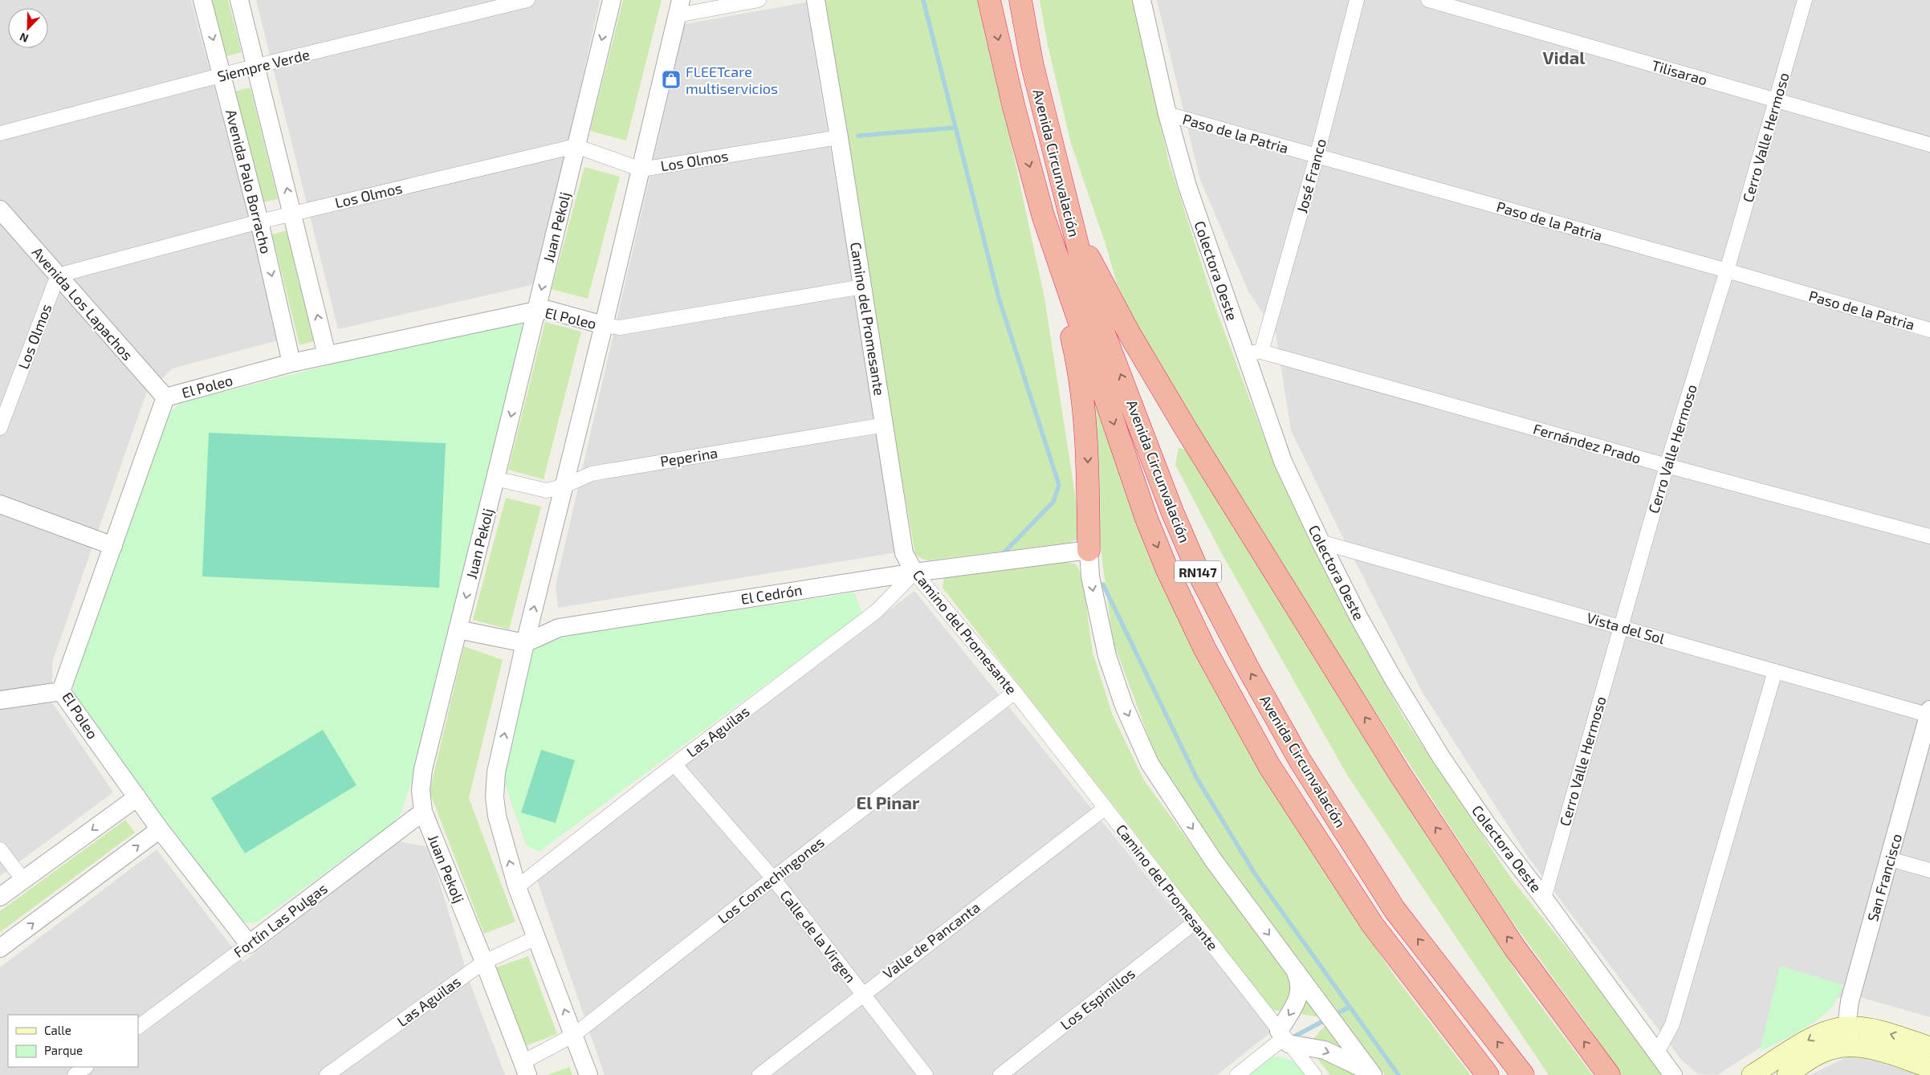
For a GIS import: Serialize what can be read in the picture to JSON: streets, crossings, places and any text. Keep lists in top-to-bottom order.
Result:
{
  "streets": {
    "highway": ["Avenida Circunvalación", "RN147"],
    "street": [
      "Siempre Verde",
      "Tilisarao",
      "Paso de la Patria",
      "Cerro Valle Hermoso",
      "Los Olmos",
      "José Franco",
      "Avenida Palo Borracho",
      "Juan Pekolj",
      "Colectora Oeste",
      "Avenida Los Lapachos",
      "El Poleo",
      "Camino del Promesante",
      "Fernández Prado",
      "Peperina",
      "El Cedrón",
      "Vista del Sol",
      "Las Aguilas",
      "San Francisco",
      "Los Comechingones",
      "Fortín Las Pulgas",
      "Calle de la Virgen",
      "Valle de Pancanta",
      "Los Espinillos"
    ]
  },
  "crossings": [
    ["Siempre Verde", "Avenida Palo Borracho"],
    ["Tilisarao", "Cerro Valle Hermoso"],
    ["Paso de la Patria", "Cerro Valle Hermoso"],
    ["Paso de la Patria", "José Franco"],
    ["Paso de la Patria", "Colectora Oeste"],
    ["Cerro Valle Hermoso", "Colectora Oeste"],
    ["Cerro Valle Hermoso", "Fernández Prado"],
    ["Cerro Valle Hermoso", "Vista del Sol"],
    ["Los Olmos", "Avenida Palo Borracho"],
    ["Los Olmos", "Juan Pekolj"],
    ["Los Olmos", "Avenida Los Lapachos"],
    ["Los Olmos", "Camino del Promesante"],
    ["José Franco", "Colectora Oeste"],
    ["José Franco", "Fernández Prado"],
    ["Avenida Palo Borracho", "El Poleo"],
    ["Juan Pekolj", "El Poleo"],
    ["Juan Pekolj", "Peperina"],
    ["Juan Pekolj", "Las Aguilas"],
    ["Juan Pekolj", "Los Comechingones"],
    ["Juan Pekolj", "Fortín Las Pulgas"],
    ["Colectora Oeste", "Fernández Prado"],
    ["Colectora Oeste", "Vista del Sol"],
    ["Avenida Los Lapachos", "El Poleo"],
    ["El Poleo", "Camino del Promesante"],
    ["El Poleo", "Fortín Las Pulgas"],
    ["Camino del Promesante", "Peperina"],
    ["Camino del Promesante", "El Cedrón"],
    ["Camino del Promesante", "Las Aguilas"],
    ["Camino del Promesante", "Los Comechingones"],
    ["Camino del Promesante", "Valle de Pancanta"],
    ["Camino del Promesante", "Los Espinillos"],
    ["El Cedrón", "Las Aguilas"],
    ["Vista del Sol", "San Francisco"],
    ["Las Aguilas", "Calle de la Virgen"],
    ["Los Comechingones", "Calle de la Virgen"],
    ["Calle de la Virgen", "Valle de Pancanta"]
  ],
  "districts": ["Vidal", "El Pinar"],
  "places": {
    "shop": ["FLEETcare multiservicios"]
  },
  "legend": ["Calle", "Parque"],
  "north": "bottom left"
}
